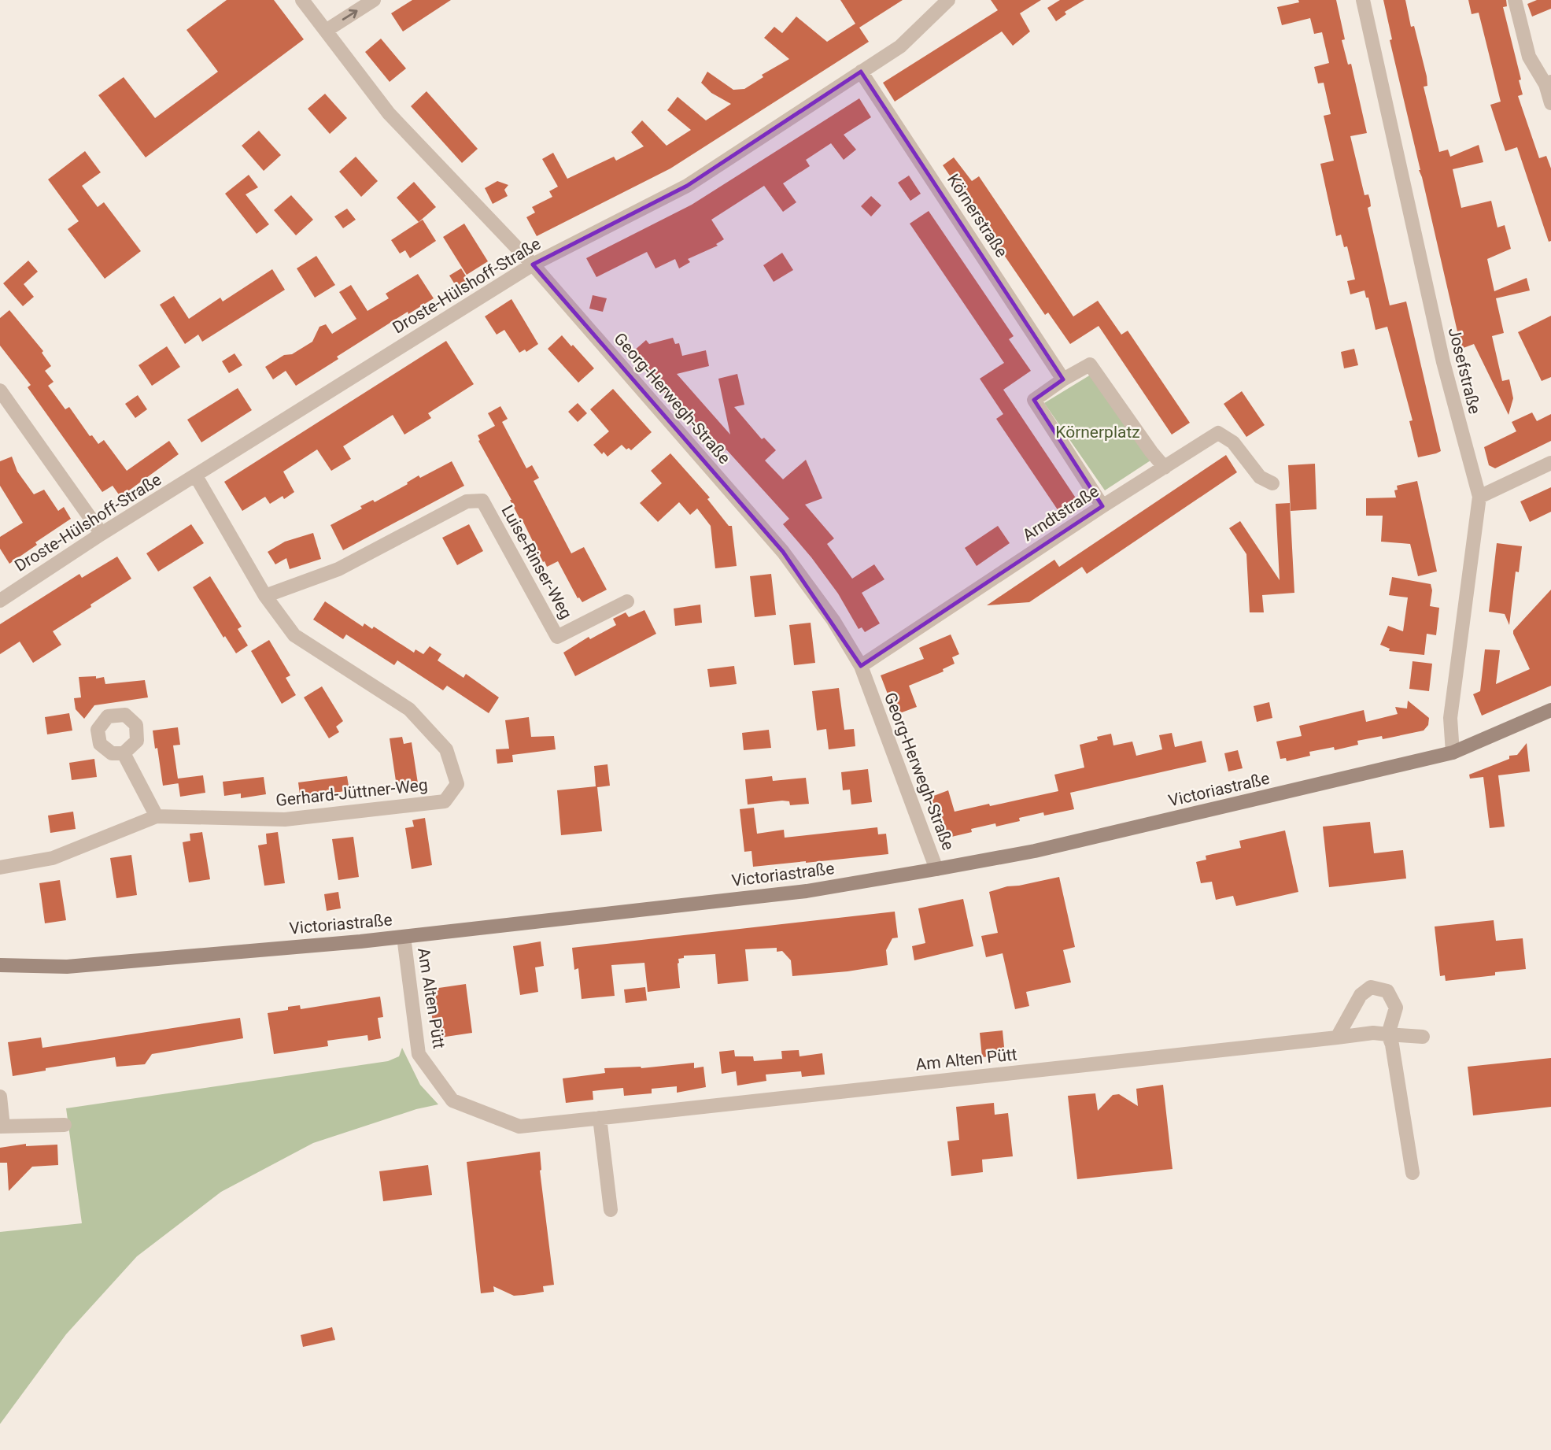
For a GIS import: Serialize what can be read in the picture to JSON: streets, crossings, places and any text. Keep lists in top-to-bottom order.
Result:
{
  "streets": {
    "main road": ["Victoriastraße"],
    "street": [
      "Körnerstraße",
      "Droste-Hülshoff-Straße",
      "Josefstraße",
      "Georg-Herwegh-Straße",
      "Arndtstraße",
      "Luise-Rinser-Weg",
      "Gerhard-Jüttner-Weg",
      "Am Alten Pütt"
    ]
  },
  "crossings": [
    ["Körnerstraße", "Droste-Hülshoff-Straße"],
    ["Droste-Hülshoff-Straße", "Georg-Herwegh-Straße"],
    ["Droste-Hülshoff-Straße", "Gerhard-Jüttner-Weg"],
    ["Josefstraße", "Victoriastraße"],
    ["Georg-Herwegh-Straße", "Arndtstraße"],
    ["Georg-Herwegh-Straße", "Victoriastraße"],
    ["Luise-Rinser-Weg", "Gerhard-Jüttner-Weg"],
    ["Victoriastraße", "Am Alten Pütt"]
  ],
  "parks": ["Körnerplatz"]
}
